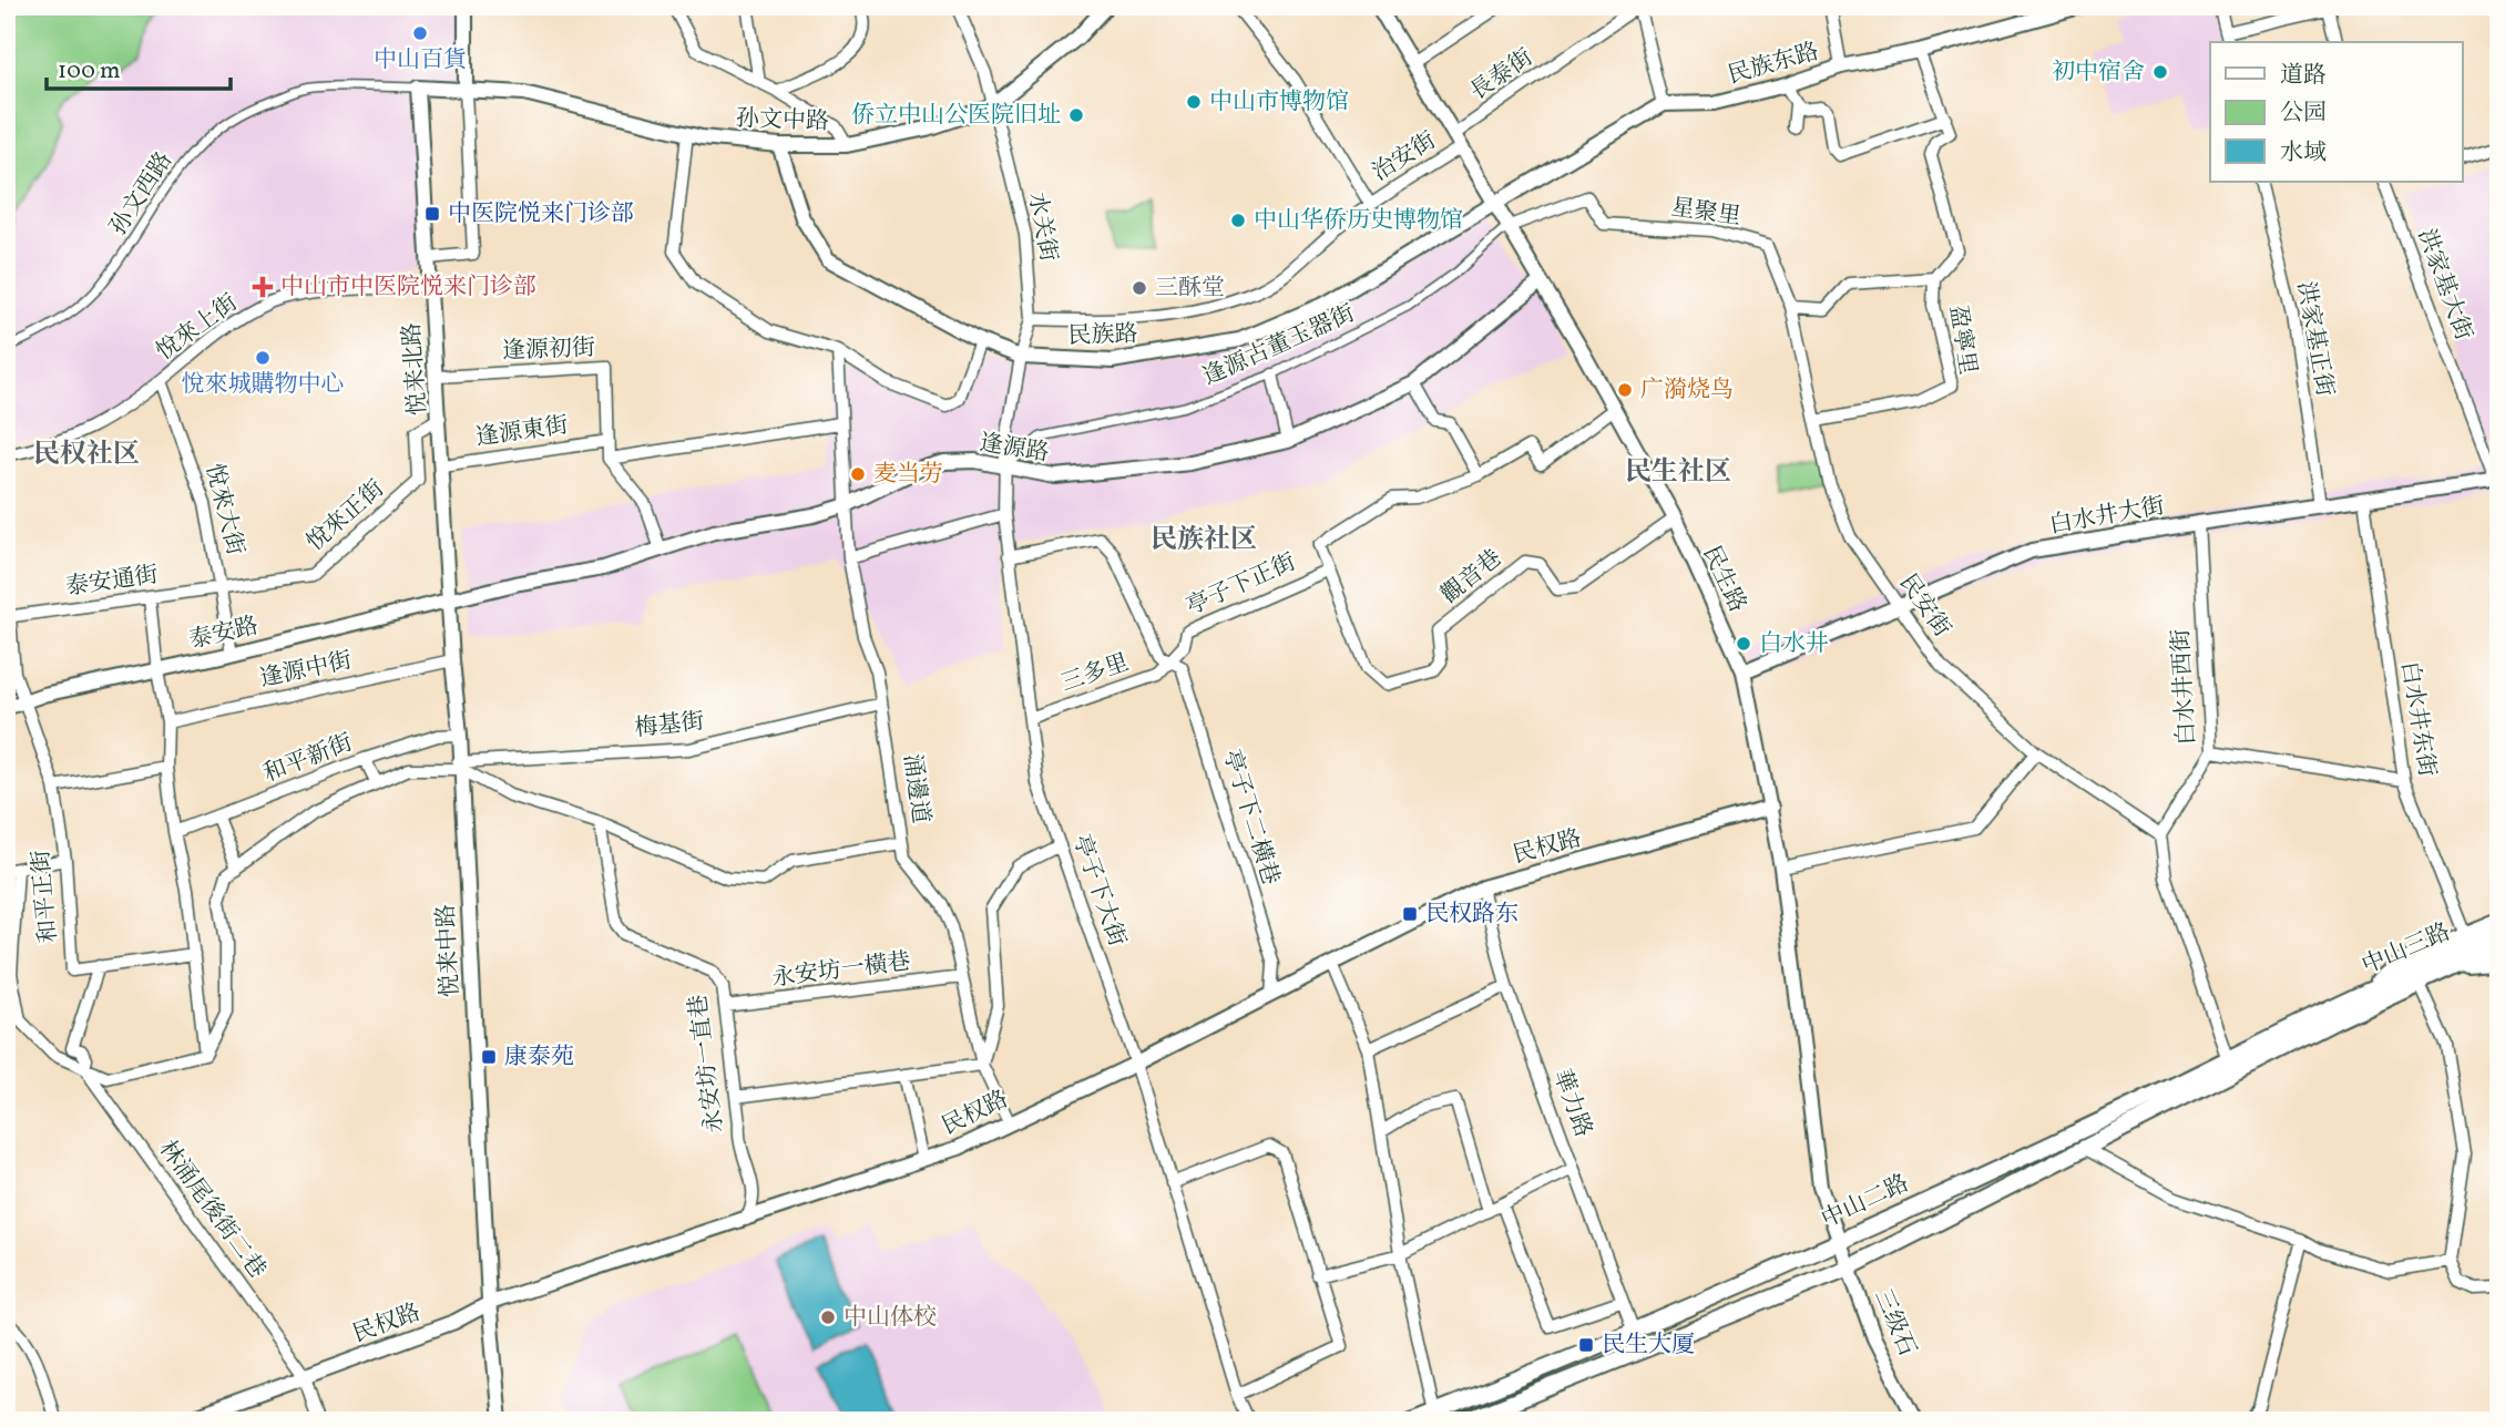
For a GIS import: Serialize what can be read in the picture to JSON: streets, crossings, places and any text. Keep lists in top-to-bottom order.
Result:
{
  "streets": {
    "main road": ["中山三路", "中山二路"],
    "street": [
      "民族东路",
      "長泰街",
      "孙文中路",
      "治安街",
      "孙文西路",
      "星聚里",
      "水关街",
      "洪家基大街",
      "悅來上街",
      "民族路",
      "洪家基正街",
      "盈寧里",
      "逢源古董玉器街",
      "逢源初街",
      "悦来北路",
      "逢源東街",
      "逢源路",
      "悅來大街",
      "悅來正街",
      "白水井大街",
      "觀音巷",
      "民生路",
      "泰安通街",
      "亭子下正街",
      "民安街",
      "泰安路",
      "逢源中街",
      "三多里",
      "白水井西街",
      "白水井东街",
      "梅基街",
      "和平新街",
      "涌邊道",
      "亭子下二橫巷",
      "民权路",
      "亭子下大街",
      "和平正街",
      "悦来中路",
      "永安坊一橫巷",
      "永安坊一直巷",
      "華力路",
      "林涌尾後街二巷",
      "三级石"
    ]
  },
  "crossings": [
    ["民族东路", "民族路"],
    ["民族东路", "民生路"],
    ["長泰街", "治安街"],
    ["長泰街", "民生路"],
    ["孙文中路", "孙文西路"],
    ["孙文中路", "水关街"],
    ["孙文中路", "民族路"],
    ["孙文中路", "悦来北路"],
    ["治安街", "水关街"],
    ["治安街", "民生路"],
    ["孙文西路", "悦来北路"],
    ["星聚里", "逢源古董玉器街"],
    ["星聚里", "民生路"],
    ["星聚里", "民安街"],
    ["水关街", "民族路"],
    ["水关街", "亭子下大街"],
    ["洪家基大街", "白水井大街"],
    ["悅來上街", "悦来北路"],
    ["悅來上街", "悅來大街"],
    ["民族路", "民生路"],
    ["民族路", "亭子下大街"],
    ["洪家基正街", "白水井大街"],
    ["盈寧里", "民安街"],
    ["逢源古董玉器街", "逢源路"],
    ["逢源古董玉器街", "民生路"],
    ["逢源古董玉器街", "亭子下大街"],
    ["逢源初街", "悦来北路"],
    ["逢源初街", "逢源東街"],
    ["悦来北路", "逢源東街"],
    ["悦来北路", "逢源路"],
    ["悦来北路", "悅來正街"],
    ["悦来北路", "泰安路"],
    ["悦来北路", "悦来中路"],
    ["逢源路", "民生路"],
    ["逢源路", "泰安路"],
    ["逢源路", "涌邊道"],
    ["逢源路", "亭子下大街"],
    ["逢源路", "悦来中路"],
    ["悅來大街", "悅來正街"],
    ["悅來大街", "泰安通街"],
    ["悅來大街", "泰安路"],
    ["悅來正街", "泰安通街"],
    ["白水井大街", "民生路"],
    ["白水井大街", "民安街"],
    ["白水井大街", "白水井西街"],
    ["白水井大街", "白水井东街"],
    ["觀音巷", "民生路"],
    ["觀音巷", "亭子下正街"],
    ["民生路", "亭子下正街"],
    ["民生路", "民权路"],
    ["民生路", "中山二路"],
    ["民生路", "三级石"],
    ["泰安通街", "和平正街"],
    ["亭子下正街", "三多里"],
    ["亭子下正街", "亭子下二橫巷"],
    ["民安街", "白水井西街"],
    ["泰安路", "和平正街"],
    ["泰安路", "悦来中路"],
    ["逢源中街", "悦来中路"],
    ["三多里", "亭子下二橫巷"],
    ["三多里", "亭子下大街"],
    ["梅基街", "涌邊道"],
    ["梅基街", "悦来中路"],
    ["和平新街", "悦来中路"],
    ["涌邊道", "民权路"],
    ["涌邊道", "永安坊一橫巷"],
    ["亭子下二橫巷", "民权路"],
    ["亭子下二橫巷", "亭子下大街"],
    ["民权路", "亭子下大街"],
    ["民权路", "悦来中路"],
    ["民权路", "永安坊一直巷"],
    ["民权路", "華力路"],
    ["民权路", "林涌尾後街二巷"],
    ["中山三路", "中山二路"],
    ["永安坊一橫巷", "永安坊一直巷"],
    ["華力路", "中山二路"],
    ["中山二路", "三级石"]
  ],
  "districts": ["民权社区", "民生社区", "民族社区"],
  "places": {
    "other": [
      "中山百貨",
      "初中宿舍",
      "中山市博物馆",
      "侨立中山公医院旧址",
      "中山华侨历史博物馆",
      "三酥堂",
      "悅來城購物中心",
      "广漪烧鸟",
      "麦当劳",
      "白水井",
      "中山体校"
    ],
    "transit": [
      "中医院悦来门诊部",
      "民权路东",
      "康泰苑",
      "民生大厦"
    ],
    "health": ["中山市中医院悦来门诊部"]
  },
  "legend": ["道路", "公园", "水域"],
  "scale_bar": "100 m"
}
